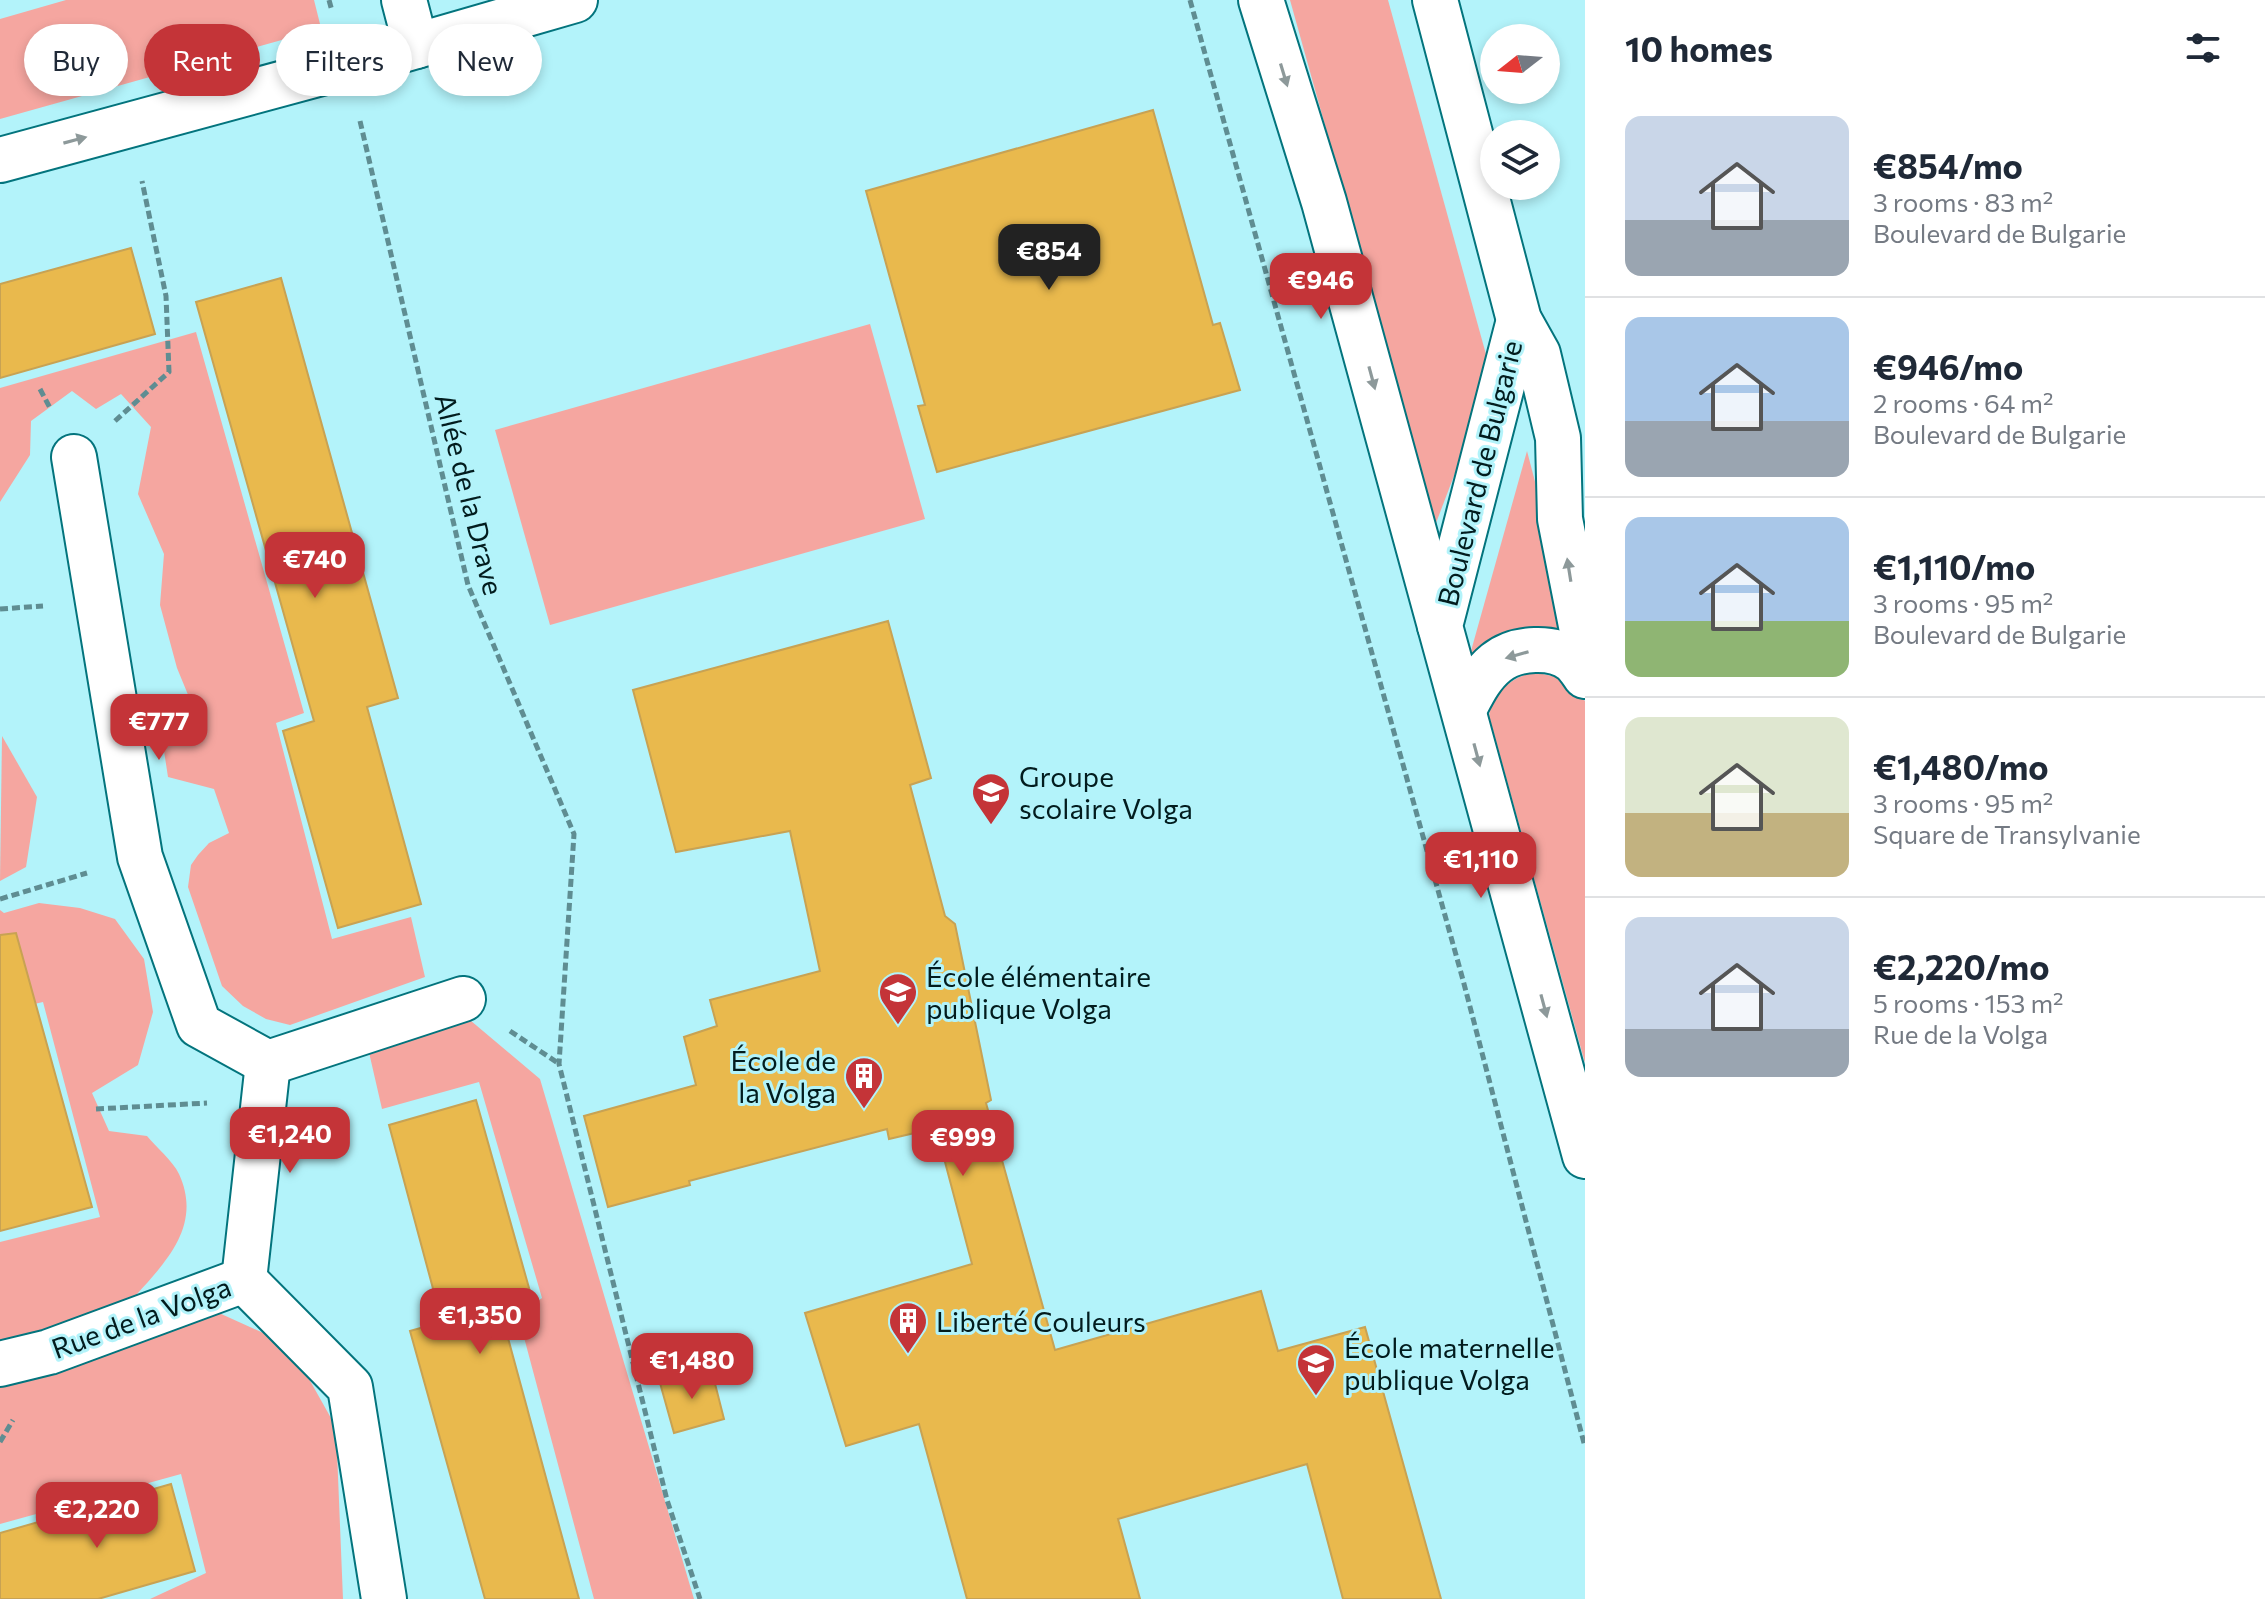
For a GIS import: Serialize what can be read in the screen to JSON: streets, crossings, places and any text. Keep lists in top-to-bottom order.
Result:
{
  "streets": {
    "street": ["Boulevard de Bulgarie", "Rue de la Volga"],
    "path": ["Allée de la Drave"]
  },
  "places": {
    "school or university": ["Groupe scolaire Volga", "École élémentaire publique Volga", "École maternelle publique Volga"],
    "building": ["École de la Volga", "Liberté Couleurs"]
  },
  "north": "left",
  "page": {
    "heading": "10 homes",
    "chip": [
      "Buy",
      "Rent",
      "Filters",
      "New"
    ],
    "list": [
      {
        "name": "€854/mo",
        "note": "3 rooms · 83 m² · Boulevard de Bulgarie"
      },
      {
        "name": "€946/mo",
        "note": "2 rooms · 64 m² · Boulevard de Bulgarie"
      },
      {
        "name": "€1,110/mo",
        "note": "3 rooms · 95 m² · Boulevard de Bulgarie"
      },
      {
        "name": "€1,480/mo",
        "note": "3 rooms · 95 m² · Square de Transylvanie"
      },
      {
        "name": "€2,220/mo",
        "note": "5 rooms · 153 m² · Rue de la Volga"
      }
    ],
    "price": [
      "€854",
      "€946",
      "€740",
      "€777",
      "€1,110",
      "€1,240",
      "€999",
      "€1,350",
      "€1,480",
      "€2,220"
    ]
  }
}
